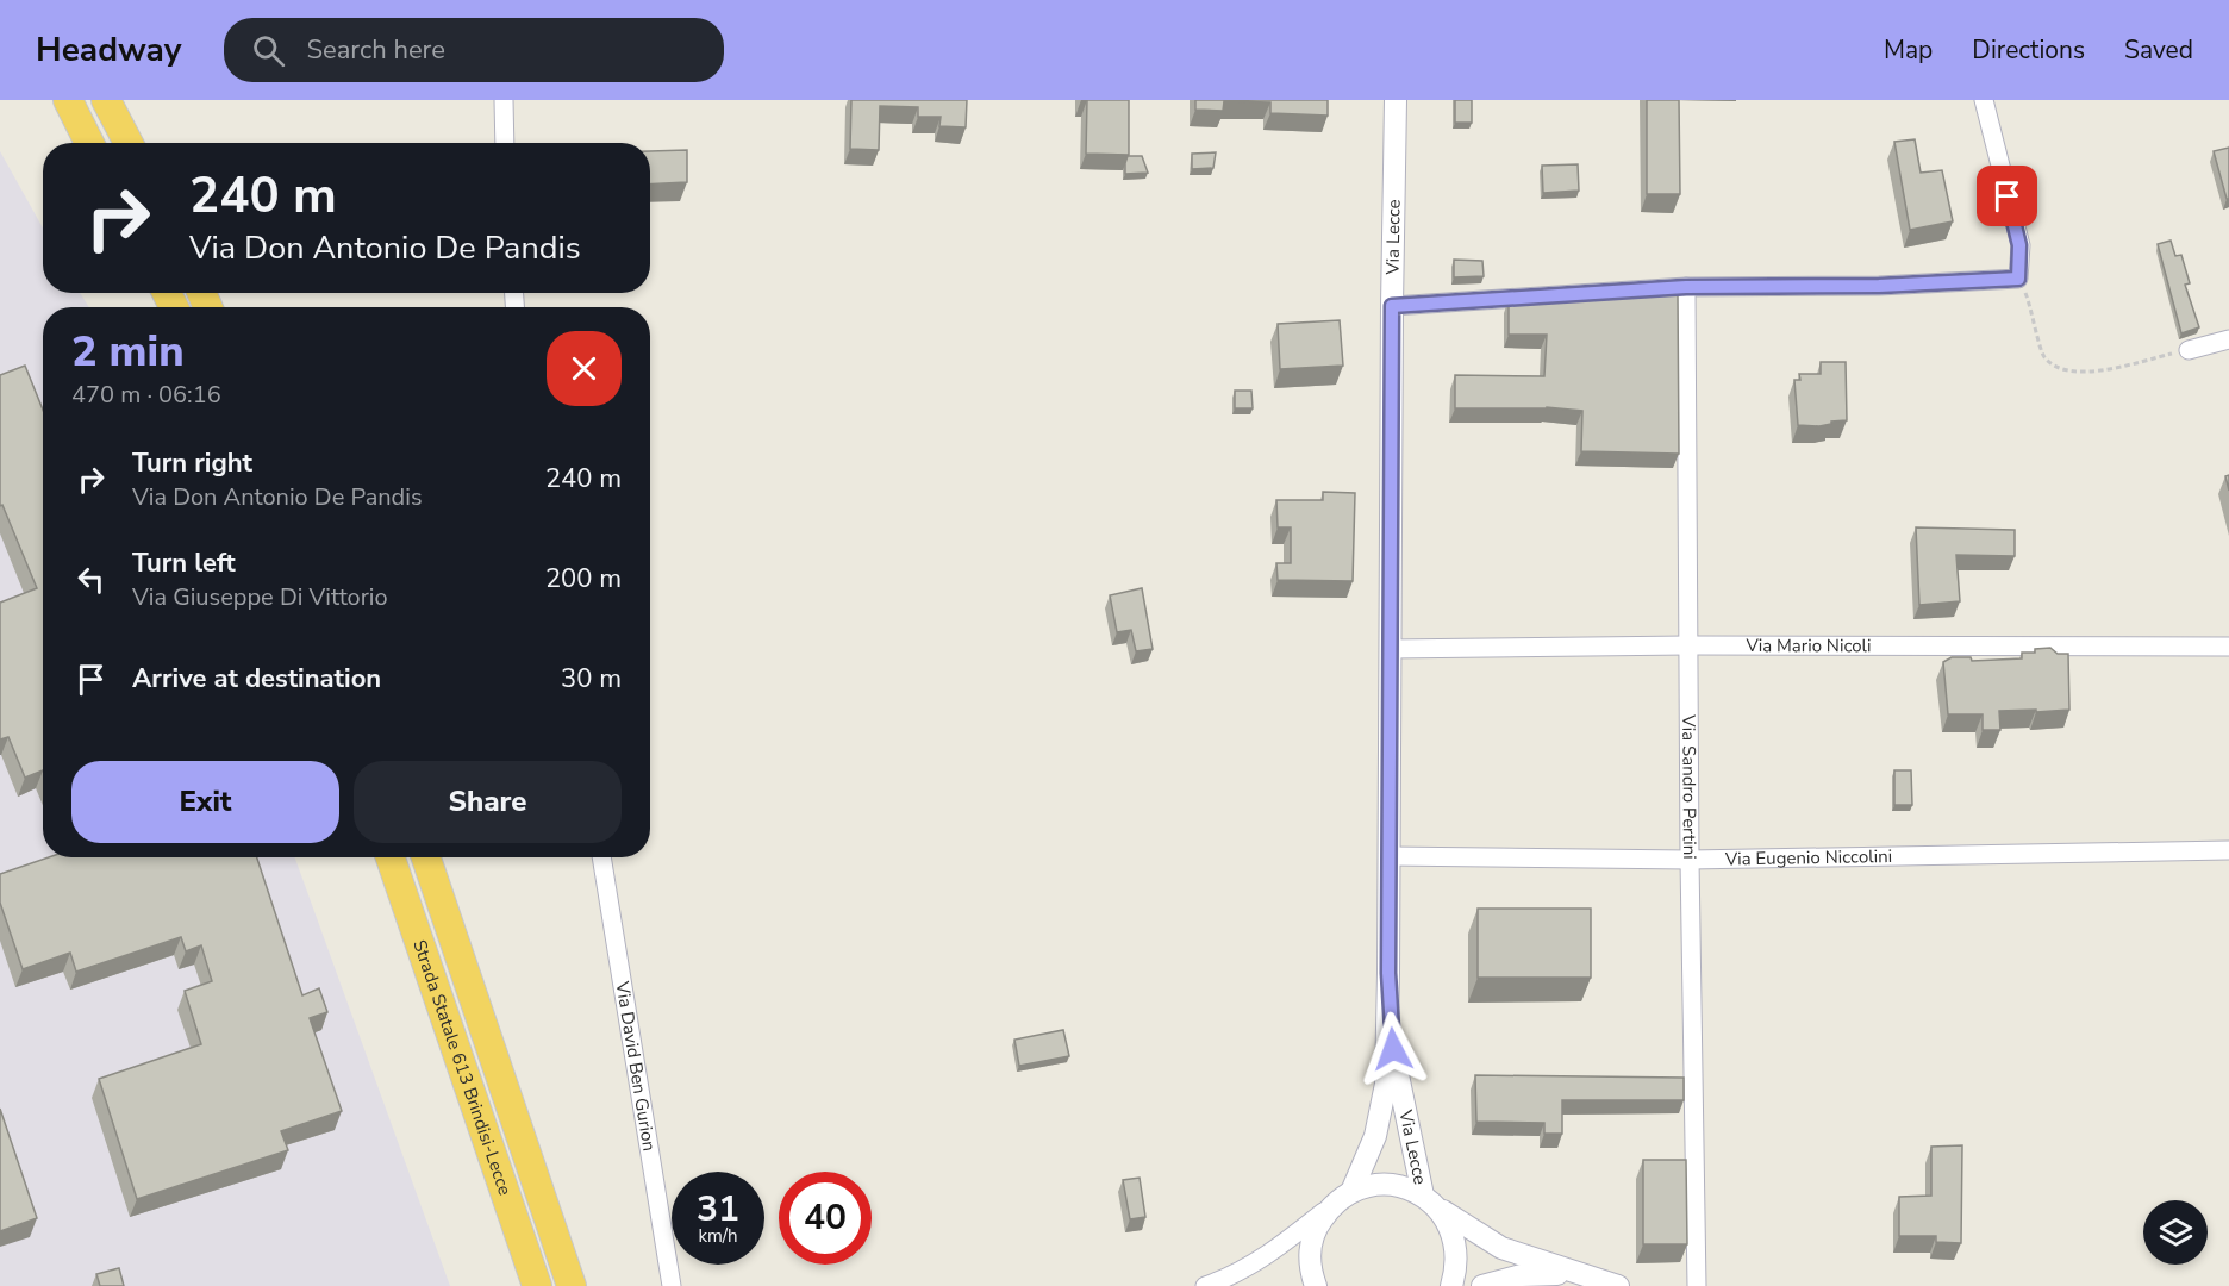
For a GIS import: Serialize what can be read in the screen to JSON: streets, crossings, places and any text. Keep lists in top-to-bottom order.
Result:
{
  "streets": {
    "highway": ["Strada Statale 613 Brindisi-Lecce"],
    "street": [
      "Via Lecce",
      "Via Mario Nicoli",
      "Via Sandro Pertini",
      "Via Eugenio Niccolini",
      "Via David Ben Gurion"
    ]
  },
  "crossings": [
    ["Via Lecce", "Via Mario Nicoli"],
    ["Via Lecce", "Via Eugenio Niccolini"],
    ["Via Mario Nicoli", "Via Sandro Pertini"],
    ["Via Sandro Pertini", "Via Eugenio Niccolini"]
  ],
  "page": {
    "header": "Headway",
    "search": "Search here",
    "nav": ["Map", "Directions", "Saved"],
    "turn": ["240 m", "Via Don Antonio De Pandis"],
    "heading": ["2 min", "470 m · 06:16"],
    "list": [
      {
        "name": "Turn right",
        "note": "Via Don Antonio De Pandis",
        "value": "240 m"
      },
      {
        "name": "Turn left",
        "note": "Via Giuseppe Di Vittorio",
        "value": "200 m"
      },
      {
        "name": "Arrive at destination",
        "value": "30 m"
      }
    ],
    "buttons": ["Exit", "Share"],
    "speed": "31 km/h",
    "limit": "40"
  }
}
